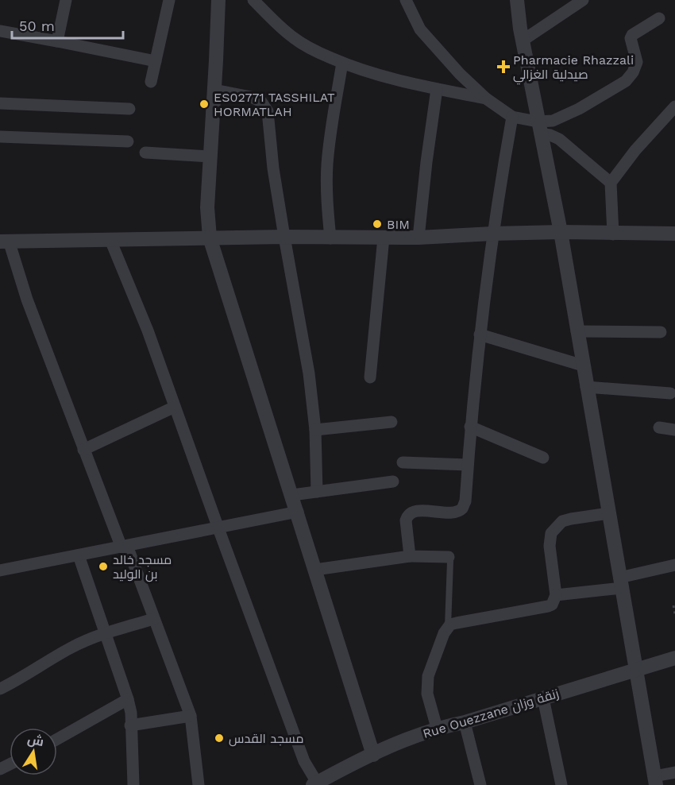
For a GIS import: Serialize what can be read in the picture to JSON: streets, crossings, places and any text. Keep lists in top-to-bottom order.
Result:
{
  "streets": {
    "street": ["Rue Ouezzane زنقة وزان"]
  },
  "places": {
    "health": ["Pharmacie Rhazzali صيدلية الغزالي"],
    "other": [
      "ES02771 TASSHILAT HORMATLAH",
      "BIM",
      "مسجد خالد بن الوليد",
      "مسجد القدس"
    ]
  },
  "scale_bar": "50 m",
  "north": "top"
}
